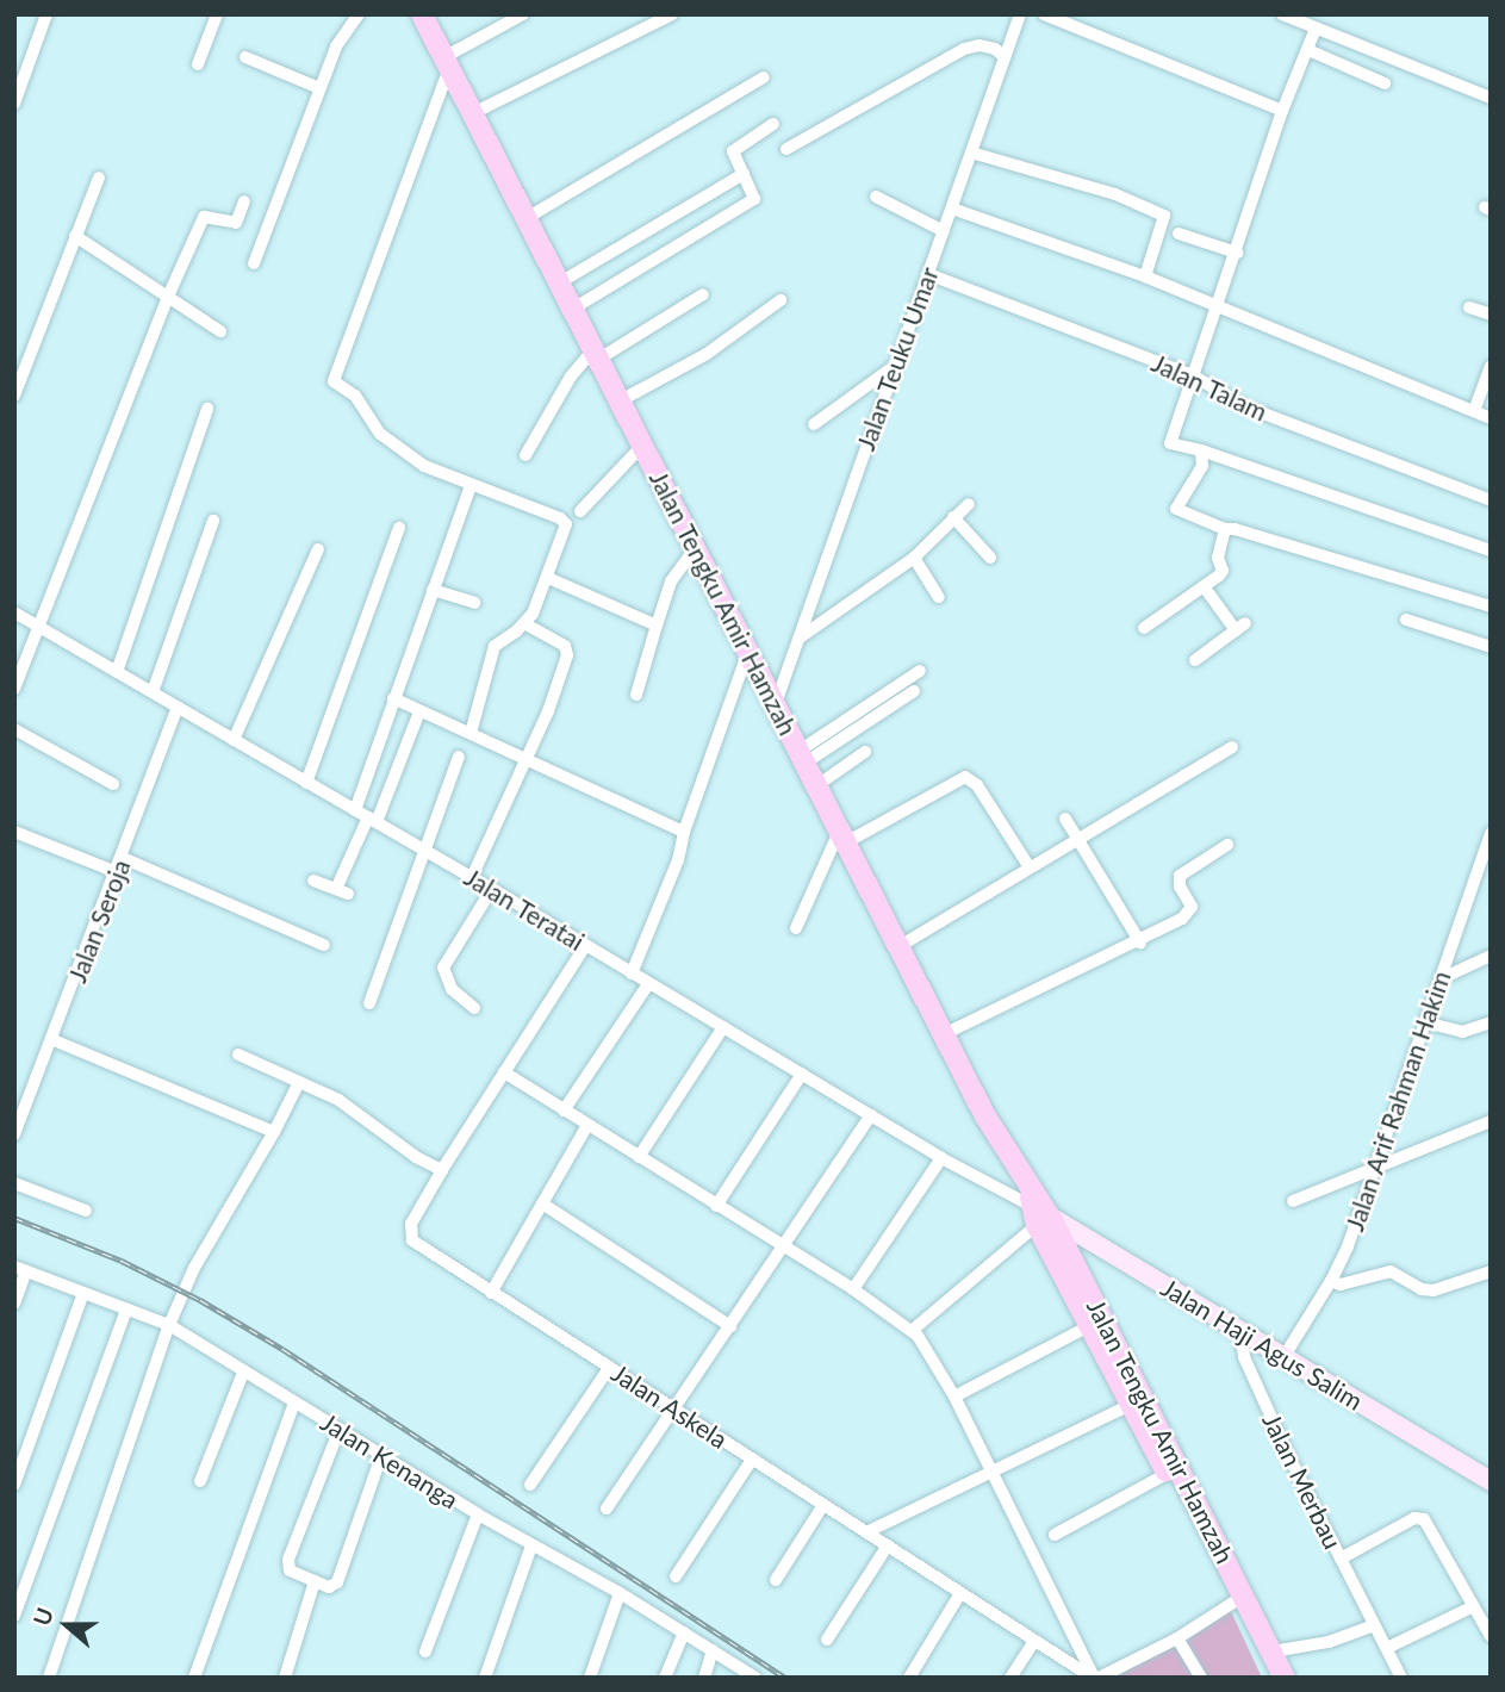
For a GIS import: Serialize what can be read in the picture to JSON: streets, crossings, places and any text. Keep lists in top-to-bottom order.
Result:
{
  "streets": {
    "main road": ["Jalan Tengku Amir Hamzah"],
    "street": [
      "Jalan Teuku Umar",
      "Jalan Talam",
      "Jalan Teratai",
      "Jalan Seroja",
      "Jalan Arif Rahman Hakim",
      "Jalan Haji Agus Salim",
      "Jalan Askela",
      "Jalan Kenanga",
      "Jalan Merbau"
    ]
  },
  "crossings": [
    ["Jalan Teuku Umar", "Jalan Talam"],
    ["Jalan Teuku Umar", "Jalan Tengku Amir Hamzah"],
    ["Jalan Tengku Amir Hamzah", "Jalan Teratai"],
    ["Jalan Tengku Amir Hamzah", "Jalan Haji Agus Salim"],
    ["Jalan Teratai", "Jalan Seroja"],
    ["Jalan Teratai", "Jalan Haji Agus Salim"],
    ["Jalan Teratai", "Jalan Askela"],
    ["Jalan Arif Rahman Hakim", "Jalan Haji Agus Salim"],
    ["Jalan Haji Agus Salim", "Jalan Merbau"]
  ],
  "north": "left"
}
